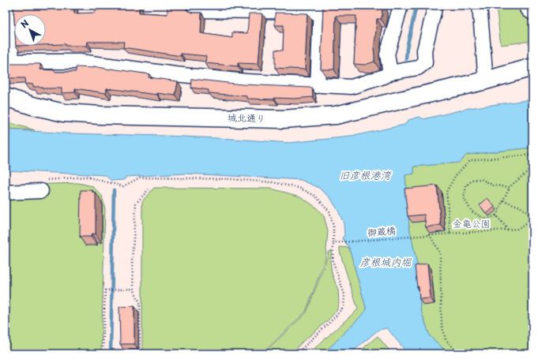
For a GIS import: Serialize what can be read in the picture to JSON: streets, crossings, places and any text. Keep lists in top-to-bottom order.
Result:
{
  "streets": {
    "main road": ["城北通り"],
    "path": ["御蔵橋"]
  },
  "water": ["旧彦根港湾", "彦根城内堀"],
  "parks": ["金亀公園"],
  "north": "top left"
}
